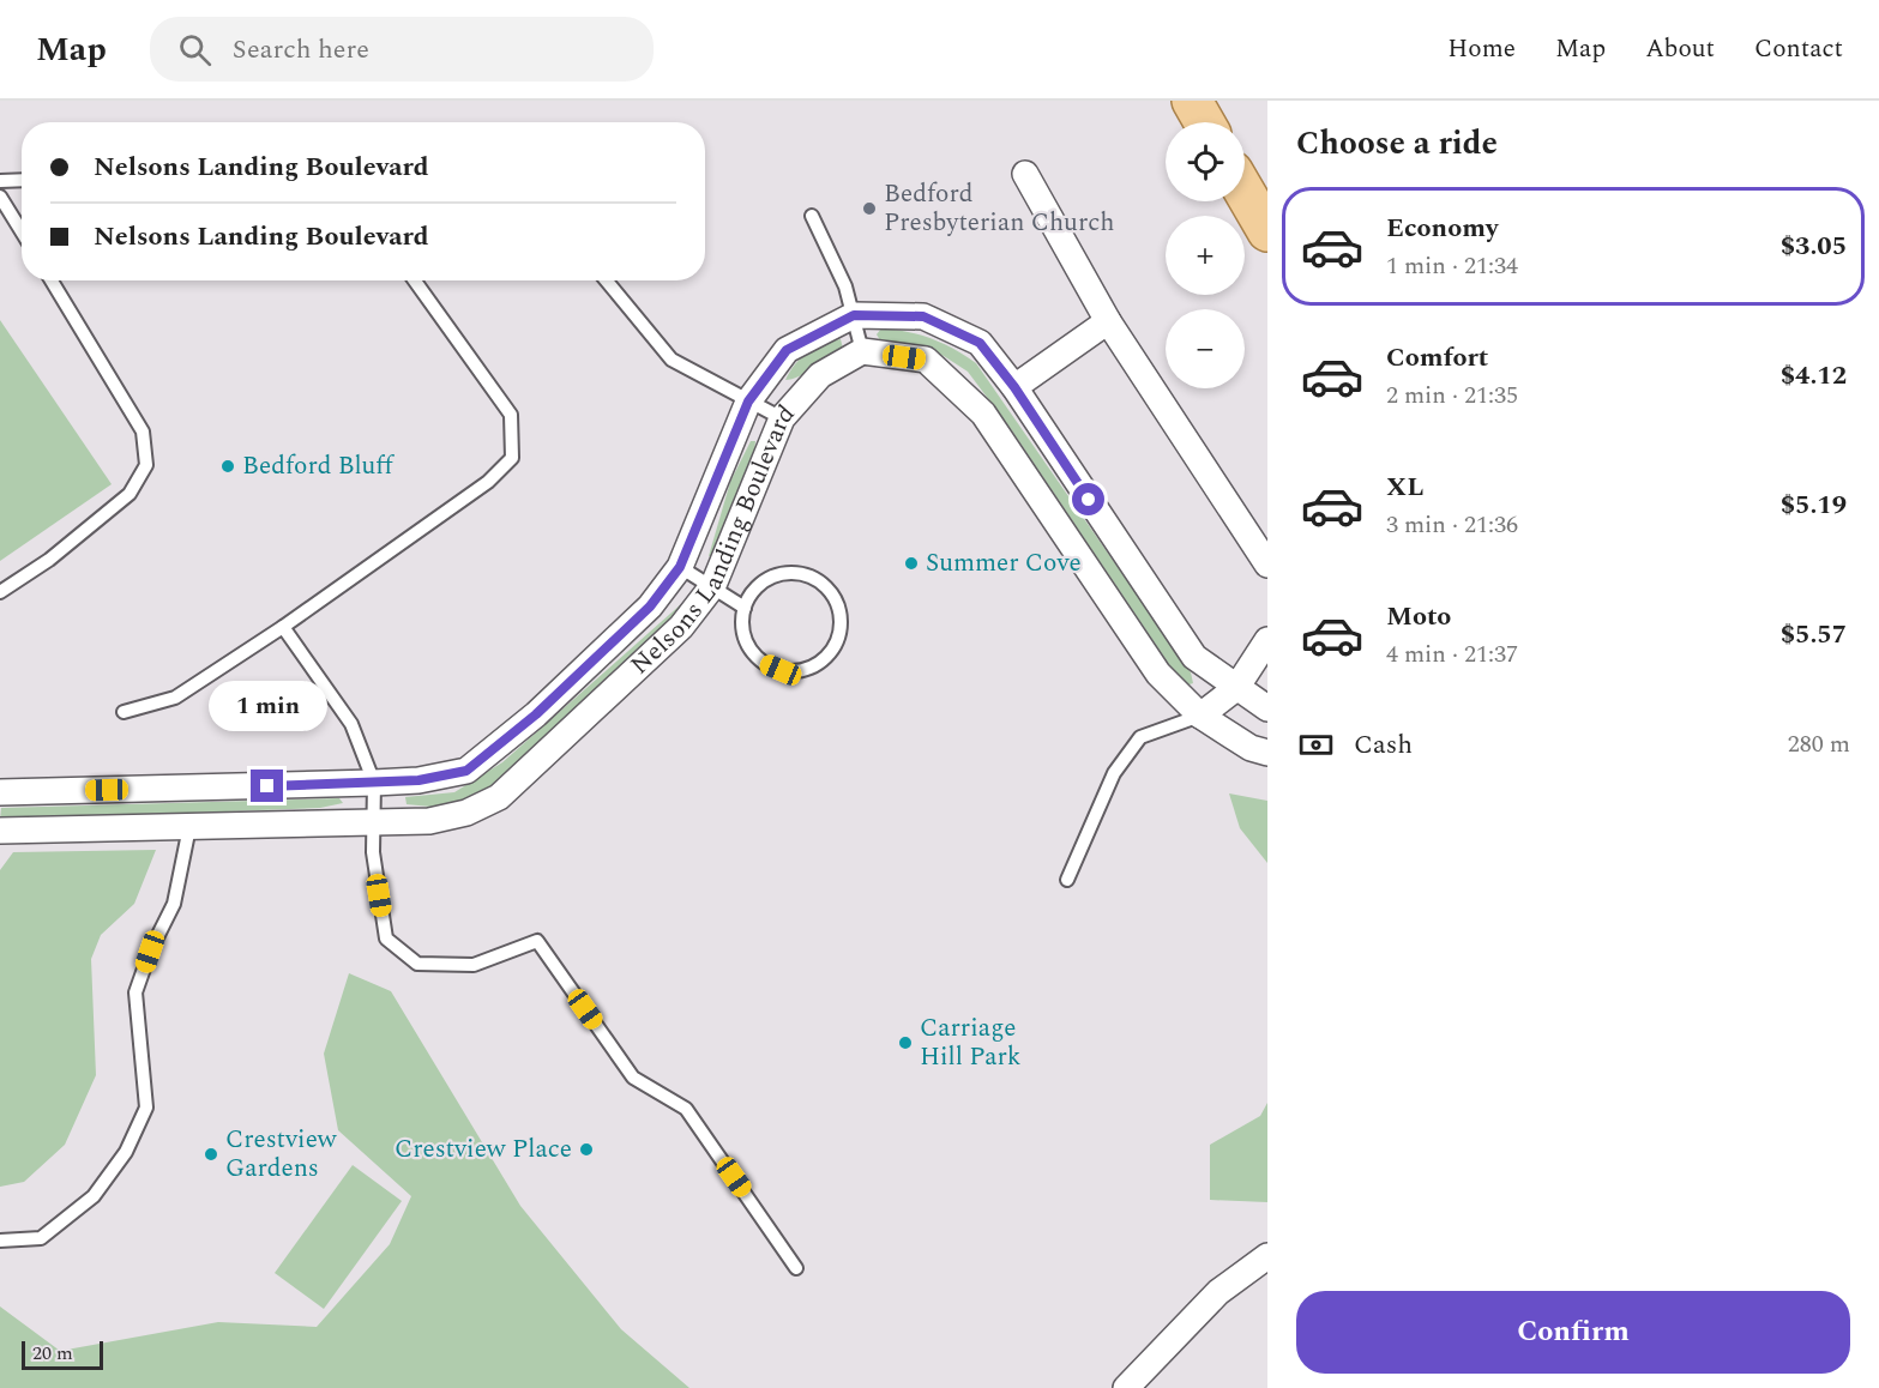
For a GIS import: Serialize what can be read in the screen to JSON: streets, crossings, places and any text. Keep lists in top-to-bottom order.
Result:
{
  "streets": {
    "street": ["Nelsons Landing Boulevard"]
  },
  "places": [
    "Bedford Presbyterian Church",
    "Bedford Bluff",
    "Summer Cove",
    "Carriage Hill Park",
    "Crestview Place",
    "Crestview Gardens"
  ],
  "scale_bar": "20 m",
  "page": {
    "header": "Map",
    "search": "Search here",
    "nav": [
      "Home",
      "Map",
      "About",
      "Contact"
    ],
    "heading": "Choose a ride",
    "map_buttons": ["+", "−"],
    "banner": ["Nelsons Landing Boulevard", "Nelsons Landing Boulevard"],
    "list": [
      {
        "name": "Economy",
        "note": "1 min · 21:34",
        "value": "$3.05"
      },
      {
        "name": "Comfort",
        "note": "2 min · 21:35",
        "value": "$4.12"
      },
      {
        "name": "XL",
        "note": "3 min · 21:36",
        "value": "$5.19"
      },
      {
        "name": "Moto",
        "note": "4 min · 21:37",
        "value": "$5.57"
      }
    ],
    "bubble": "1 min",
    "pay": ["Cash", "280 m"],
    "buttons": "Confirm",
    "scale": "20 m"
  }
}
